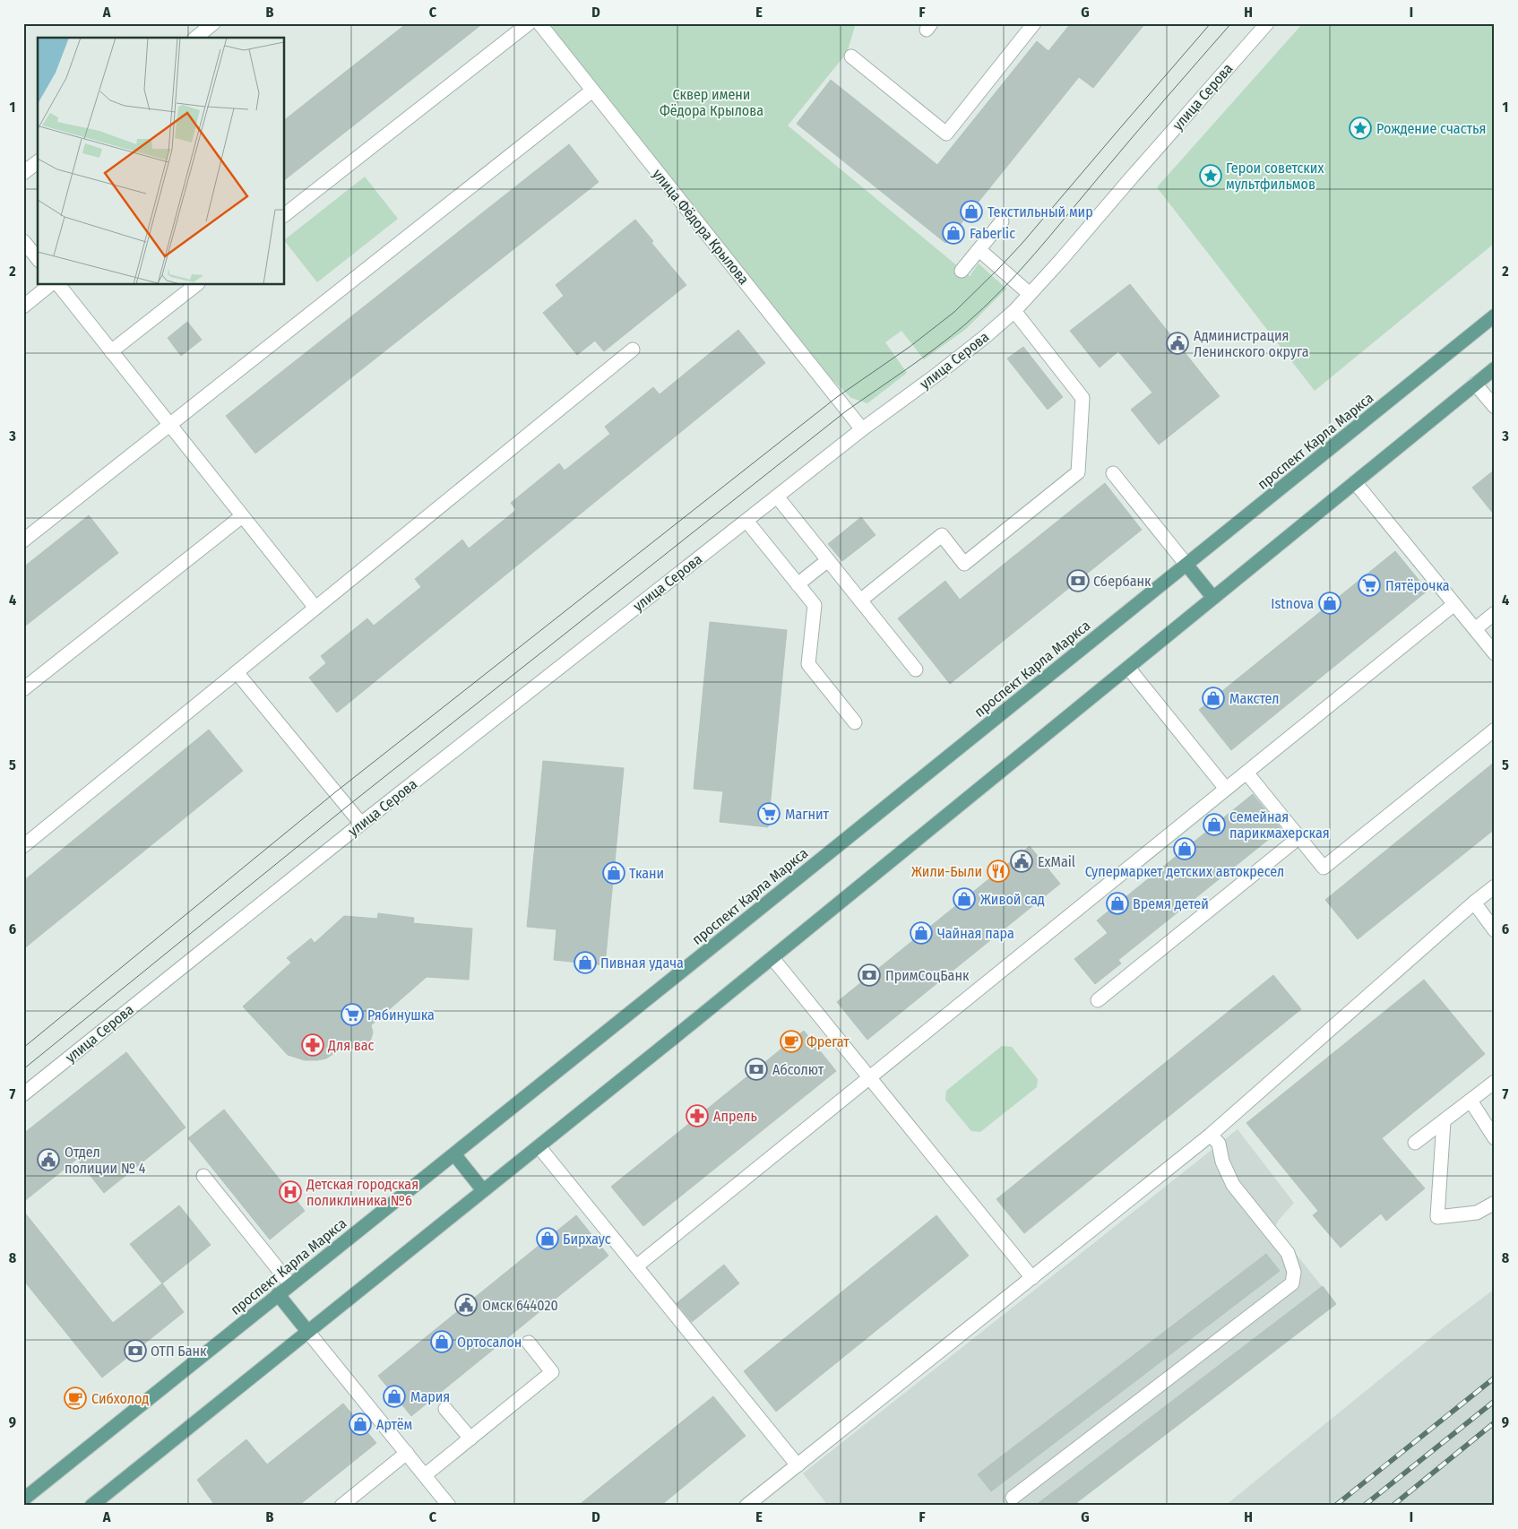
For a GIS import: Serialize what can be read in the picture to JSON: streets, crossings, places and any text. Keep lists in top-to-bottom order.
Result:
{
  "streets": {
    "main road": ["проспект Карла Маркса"],
    "street": ["улица Серова", "улица Фёдора Крылова"]
  },
  "crossings": [
    ["улица Серова", "улица Фёдора Крылова"]
  ],
  "parks": ["Сквер имени Фёдора Крылова"],
  "places": {
    "place": ["Рождение счастья", "Герои советских мультфильмов"],
    "shop": [
      "Текстильный мир",
      "Faberlic",
      "Istnova",
      "Макстел",
      "Семейная парикмахерская",
      "Супермаркет детских автокресел",
      "Ткани",
      "Живой сад",
      "Время детей",
      "Чайная пара",
      "Пивная удача",
      "Бирхаус",
      "Ортосалон",
      "Мария",
      "Артём"
    ],
    "public building": [
      "Администрация Ленинского округа",
      "ExMail",
      "Отдел полиции № 4",
      "Омск 644020"
    ],
    "bank": [
      "Сбербанк",
      "ПримСоцБанк",
      "Абсолют",
      "ОТП Банк"
    ],
    "supermarket": ["Пятёрочка", "Магнит", "Рябинушка"],
    "restaurant": ["Жили-Были"],
    "cafe": ["Фрегат", "Сибхолод"],
    "pharmacy": ["Для вас", "Апрель"],
    "hospital": ["Детская городская поликлиника №6"]
  },
  "grid": {
    "columns": [
      "A",
      "B",
      "C",
      "D",
      "E",
      "F",
      "G",
      "H",
      "I"
    ],
    "rows": [
      "1",
      "2",
      "3",
      "4",
      "5",
      "6",
      "7",
      "8",
      "9"
    ]
  }
}
